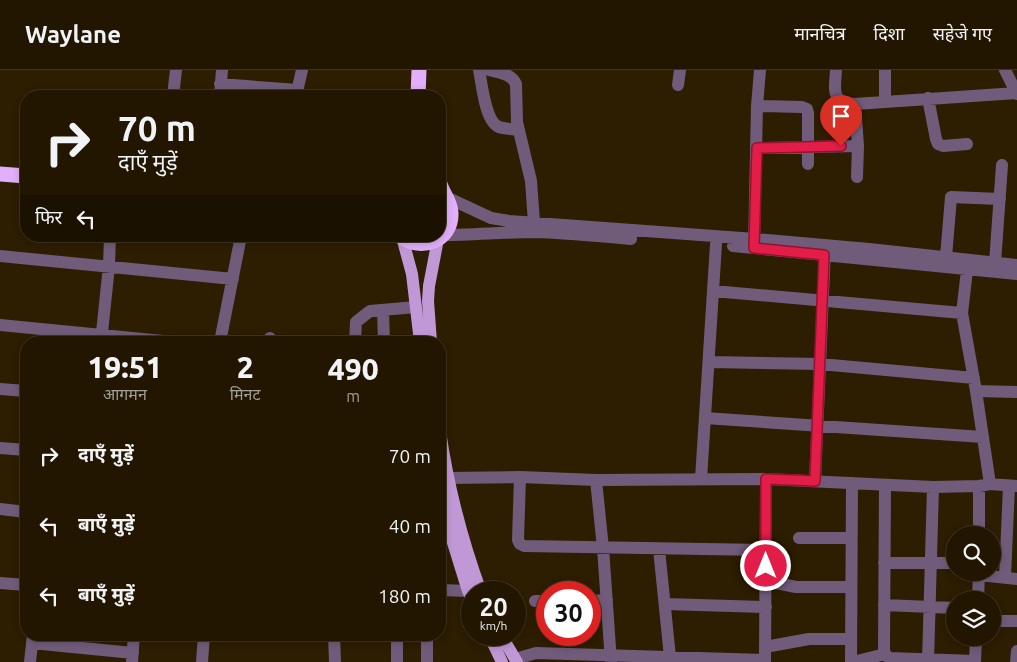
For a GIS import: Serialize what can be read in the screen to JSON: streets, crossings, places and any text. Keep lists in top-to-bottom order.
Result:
{
  "page": {
    "header": "Waylane",
    "nav": ["मानचित्र", "दिशा", "सहेजे गए"],
    "turn": ["70 m", "दाएँ मुड़ें"],
    "then": "फिर",
    "eta": [
      "19:51",
      "आगमन",
      "2",
      "मिनट",
      "490",
      "m"
    ],
    "list": [
      {
        "name": "दाएँ मुड़ें",
        "value": "70 m"
      },
      {
        "name": "बाएँ मुड़ें",
        "value": "40 m"
      },
      {
        "name": "बाएँ मुड़ें",
        "value": "180 m"
      }
    ],
    "speed": "20 km/h",
    "limit": "30"
  }
}
